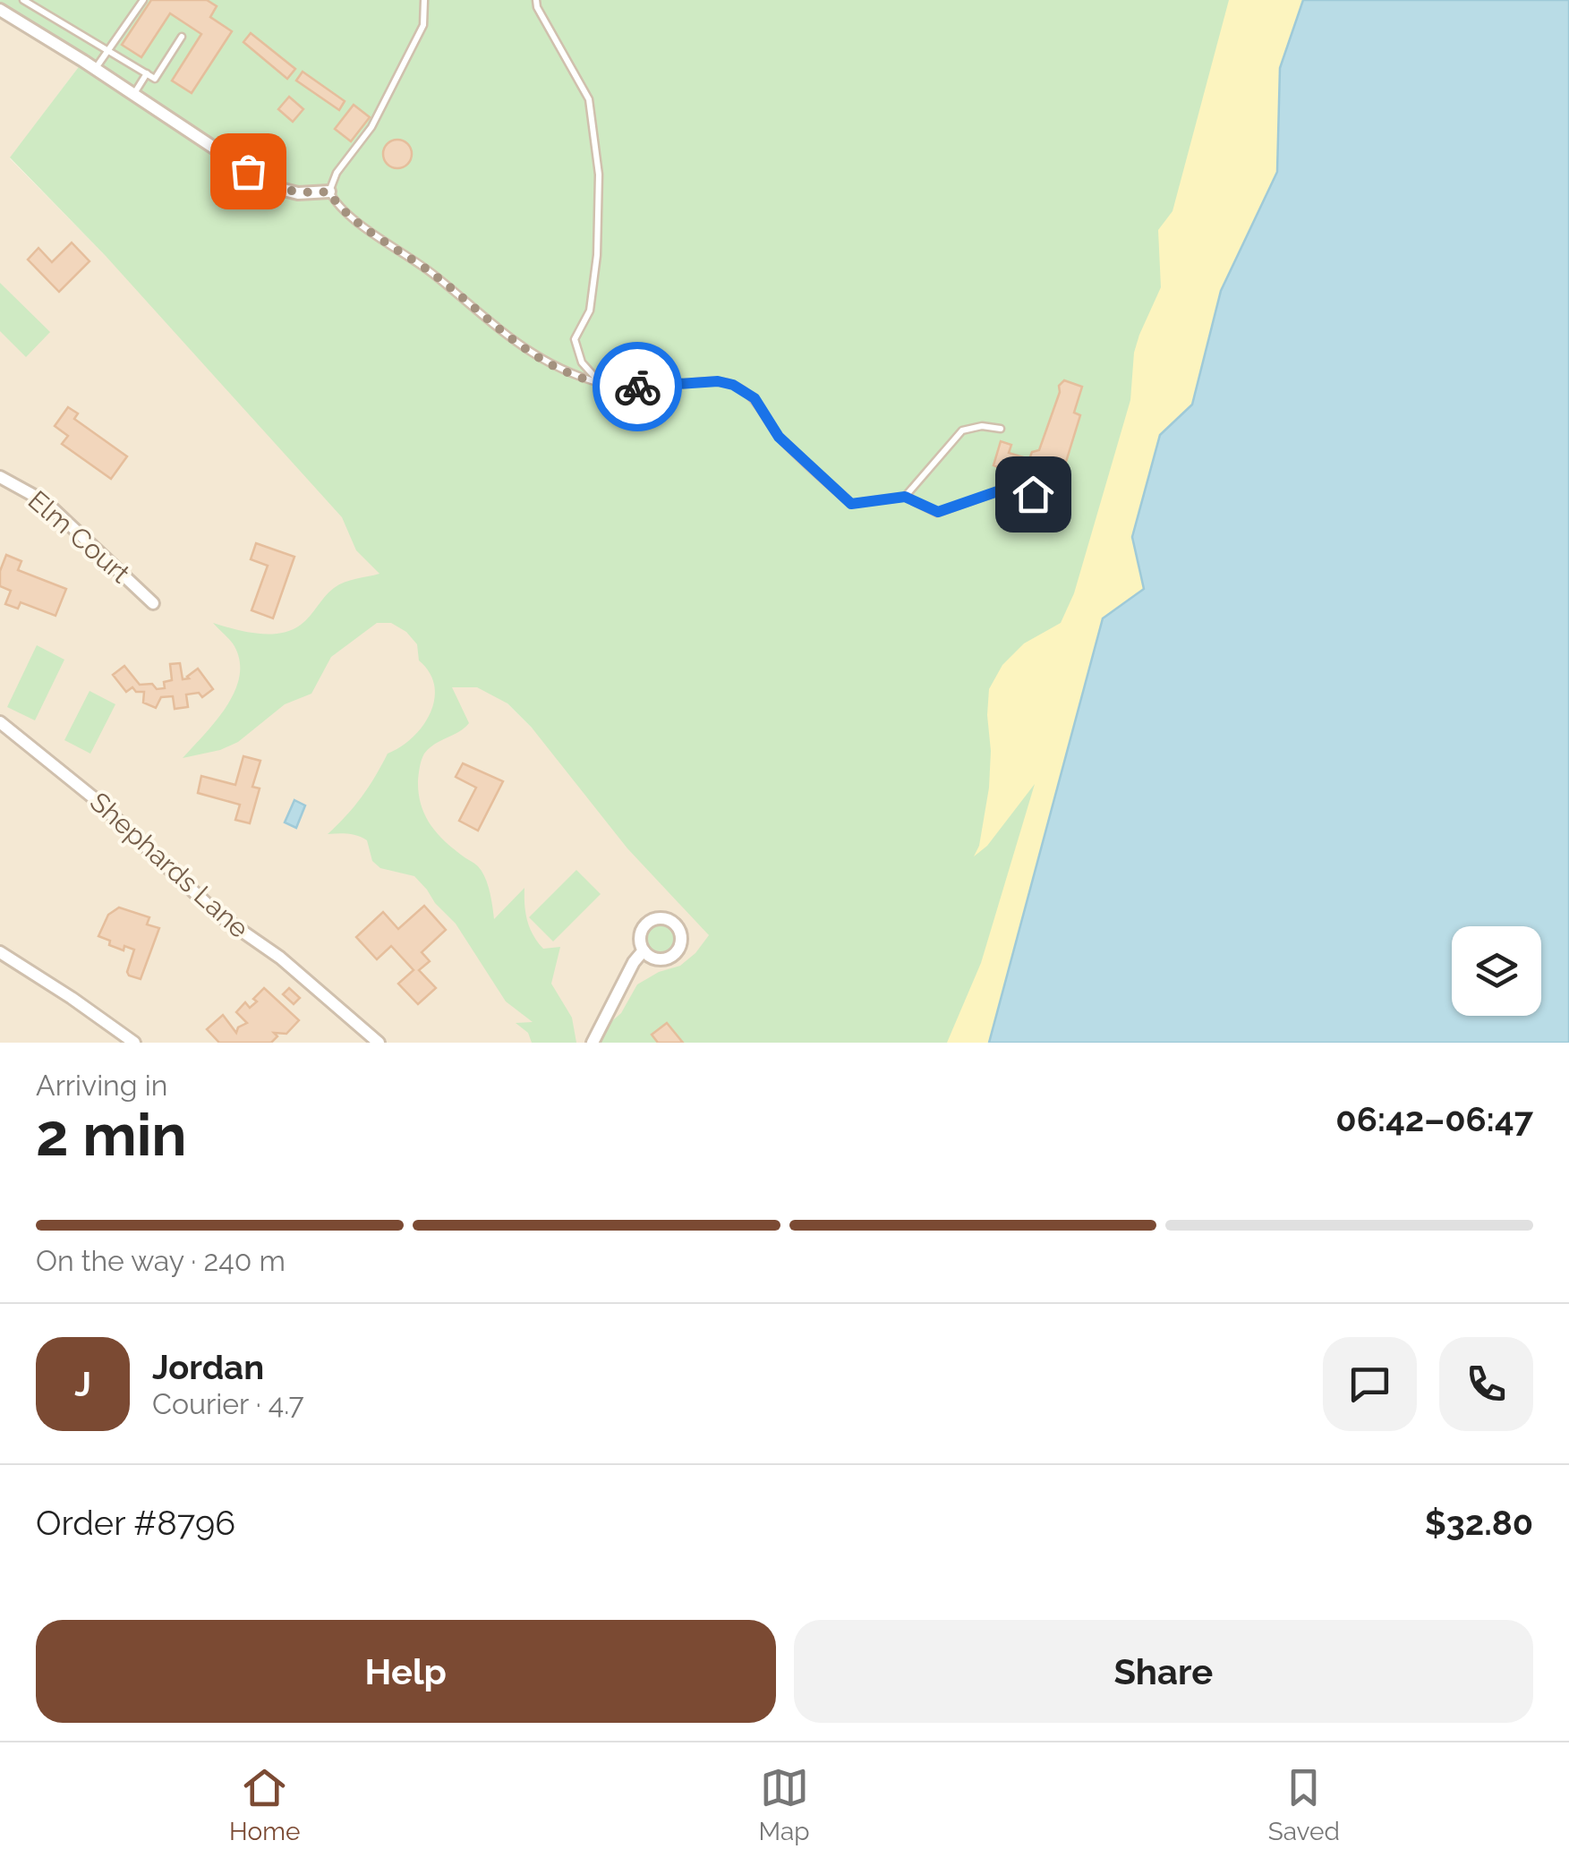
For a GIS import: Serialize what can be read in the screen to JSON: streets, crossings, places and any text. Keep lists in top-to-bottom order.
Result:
{
  "streets": {
    "street": ["Elm Court", "Shephards Lane"]
  },
  "page": {
    "heading": ["2 min", "Arriving in", "06:42–06:47"],
    "panel": [
      "Jordan",
      "Courier · 4.7",
      "Order #8796",
      "$32.80"
    ],
    "bar": "On the way · 240 m",
    "round": "J",
    "buttons": ["Help", "Share"],
    "tabs": ["Home", "Map", "Saved"]
  }
}
